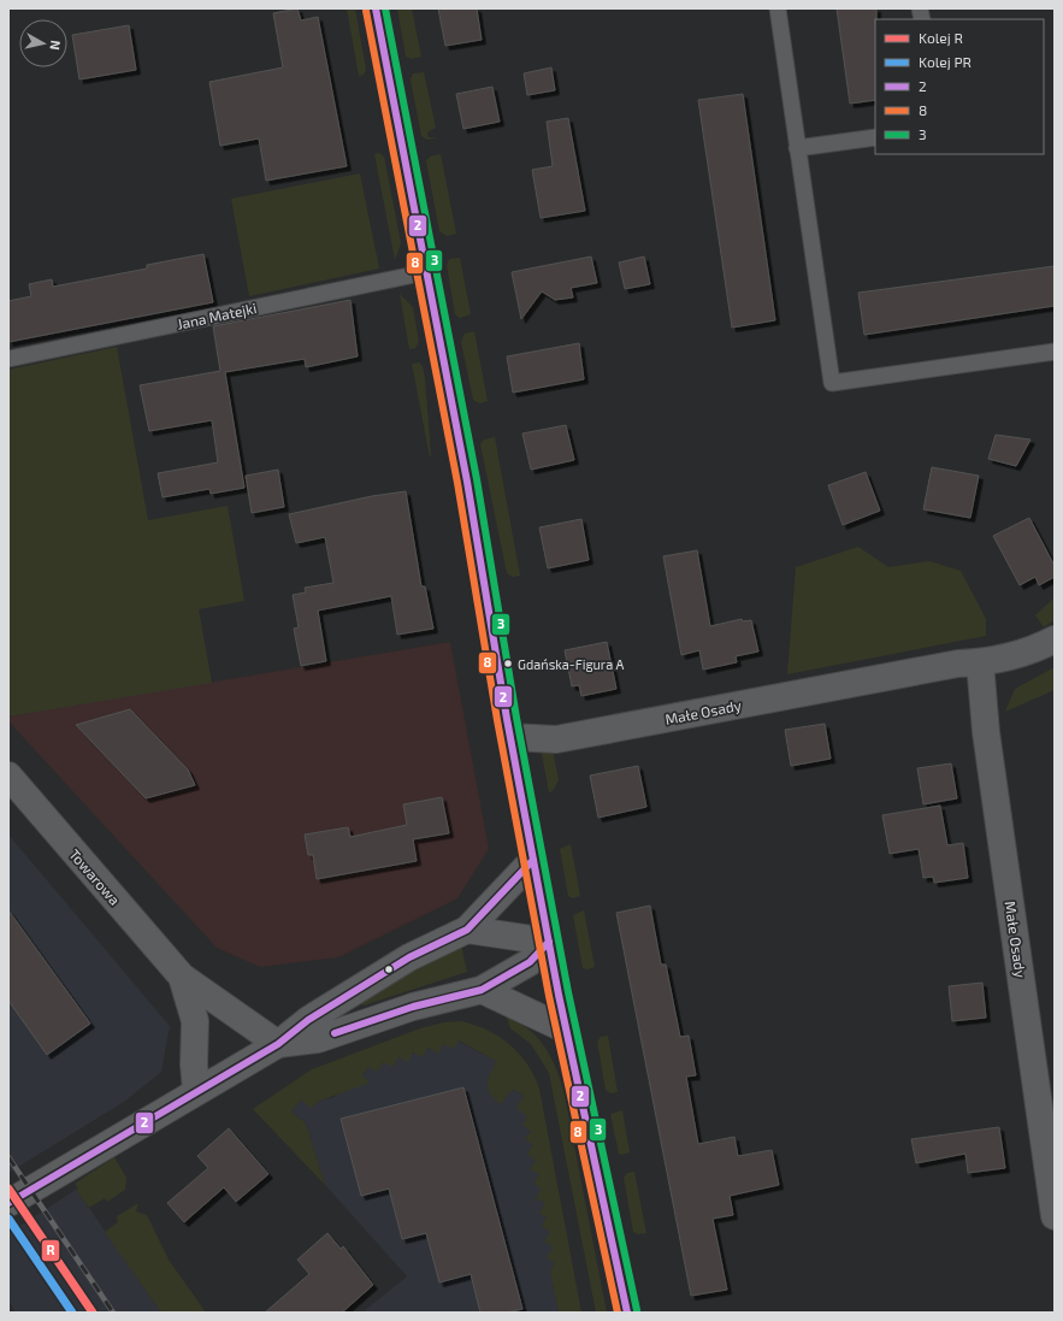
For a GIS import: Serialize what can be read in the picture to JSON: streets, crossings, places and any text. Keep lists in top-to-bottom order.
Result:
{
  "streets": {
    "main road": ["Małe Osady", "Towarowa"],
    "lane": ["Jana Matejki"]
  },
  "places": ["Gdańska-Figura A"],
  "lines": [
    "transit line 2",
    "transit line 3",
    "transit line 8",
    "rail line R",
    "rail line PR"
  ],
  "legend": [
    "Kolej R",
    "Kolej PR",
    "2",
    "8",
    "3"
  ],
  "north": "right"
}
